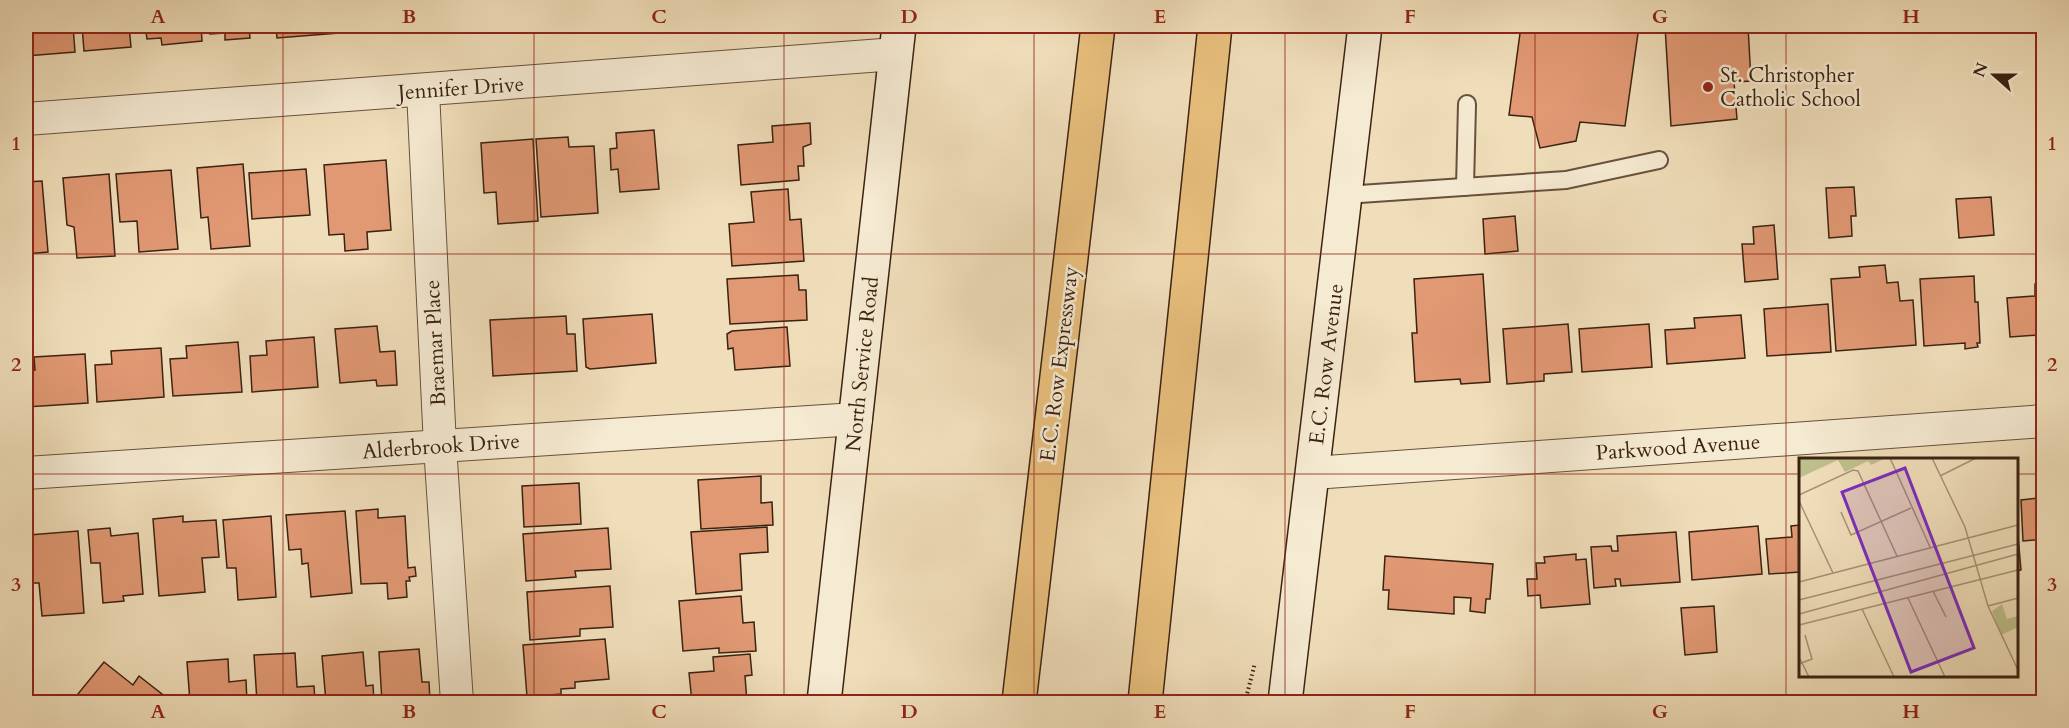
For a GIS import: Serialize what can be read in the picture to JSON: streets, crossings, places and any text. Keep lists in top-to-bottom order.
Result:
{
  "streets": {
    "highway": ["E.C. Row Expressway"],
    "street": [
      "Jennifer Drive",
      "Braemar Place",
      "North Service Road",
      "E.C. Row Avenue",
      "Alderbrook Drive",
      "Parkwood Avenue"
    ]
  },
  "crossings": [
    ["Jennifer Drive", "Braemar Place"],
    ["Jennifer Drive", "North Service Road"],
    ["Braemar Place", "Alderbrook Drive"],
    ["North Service Road", "Alderbrook Drive"],
    ["E.C. Row Avenue", "Parkwood Avenue"]
  ],
  "places": ["St. Christopher Catholic School"],
  "north": "left",
  "grid": {
    "columns": [
      "A",
      "B",
      "C",
      "D",
      "E",
      "F",
      "G",
      "H"
    ],
    "rows": ["1", "2", "3"]
  }
}
